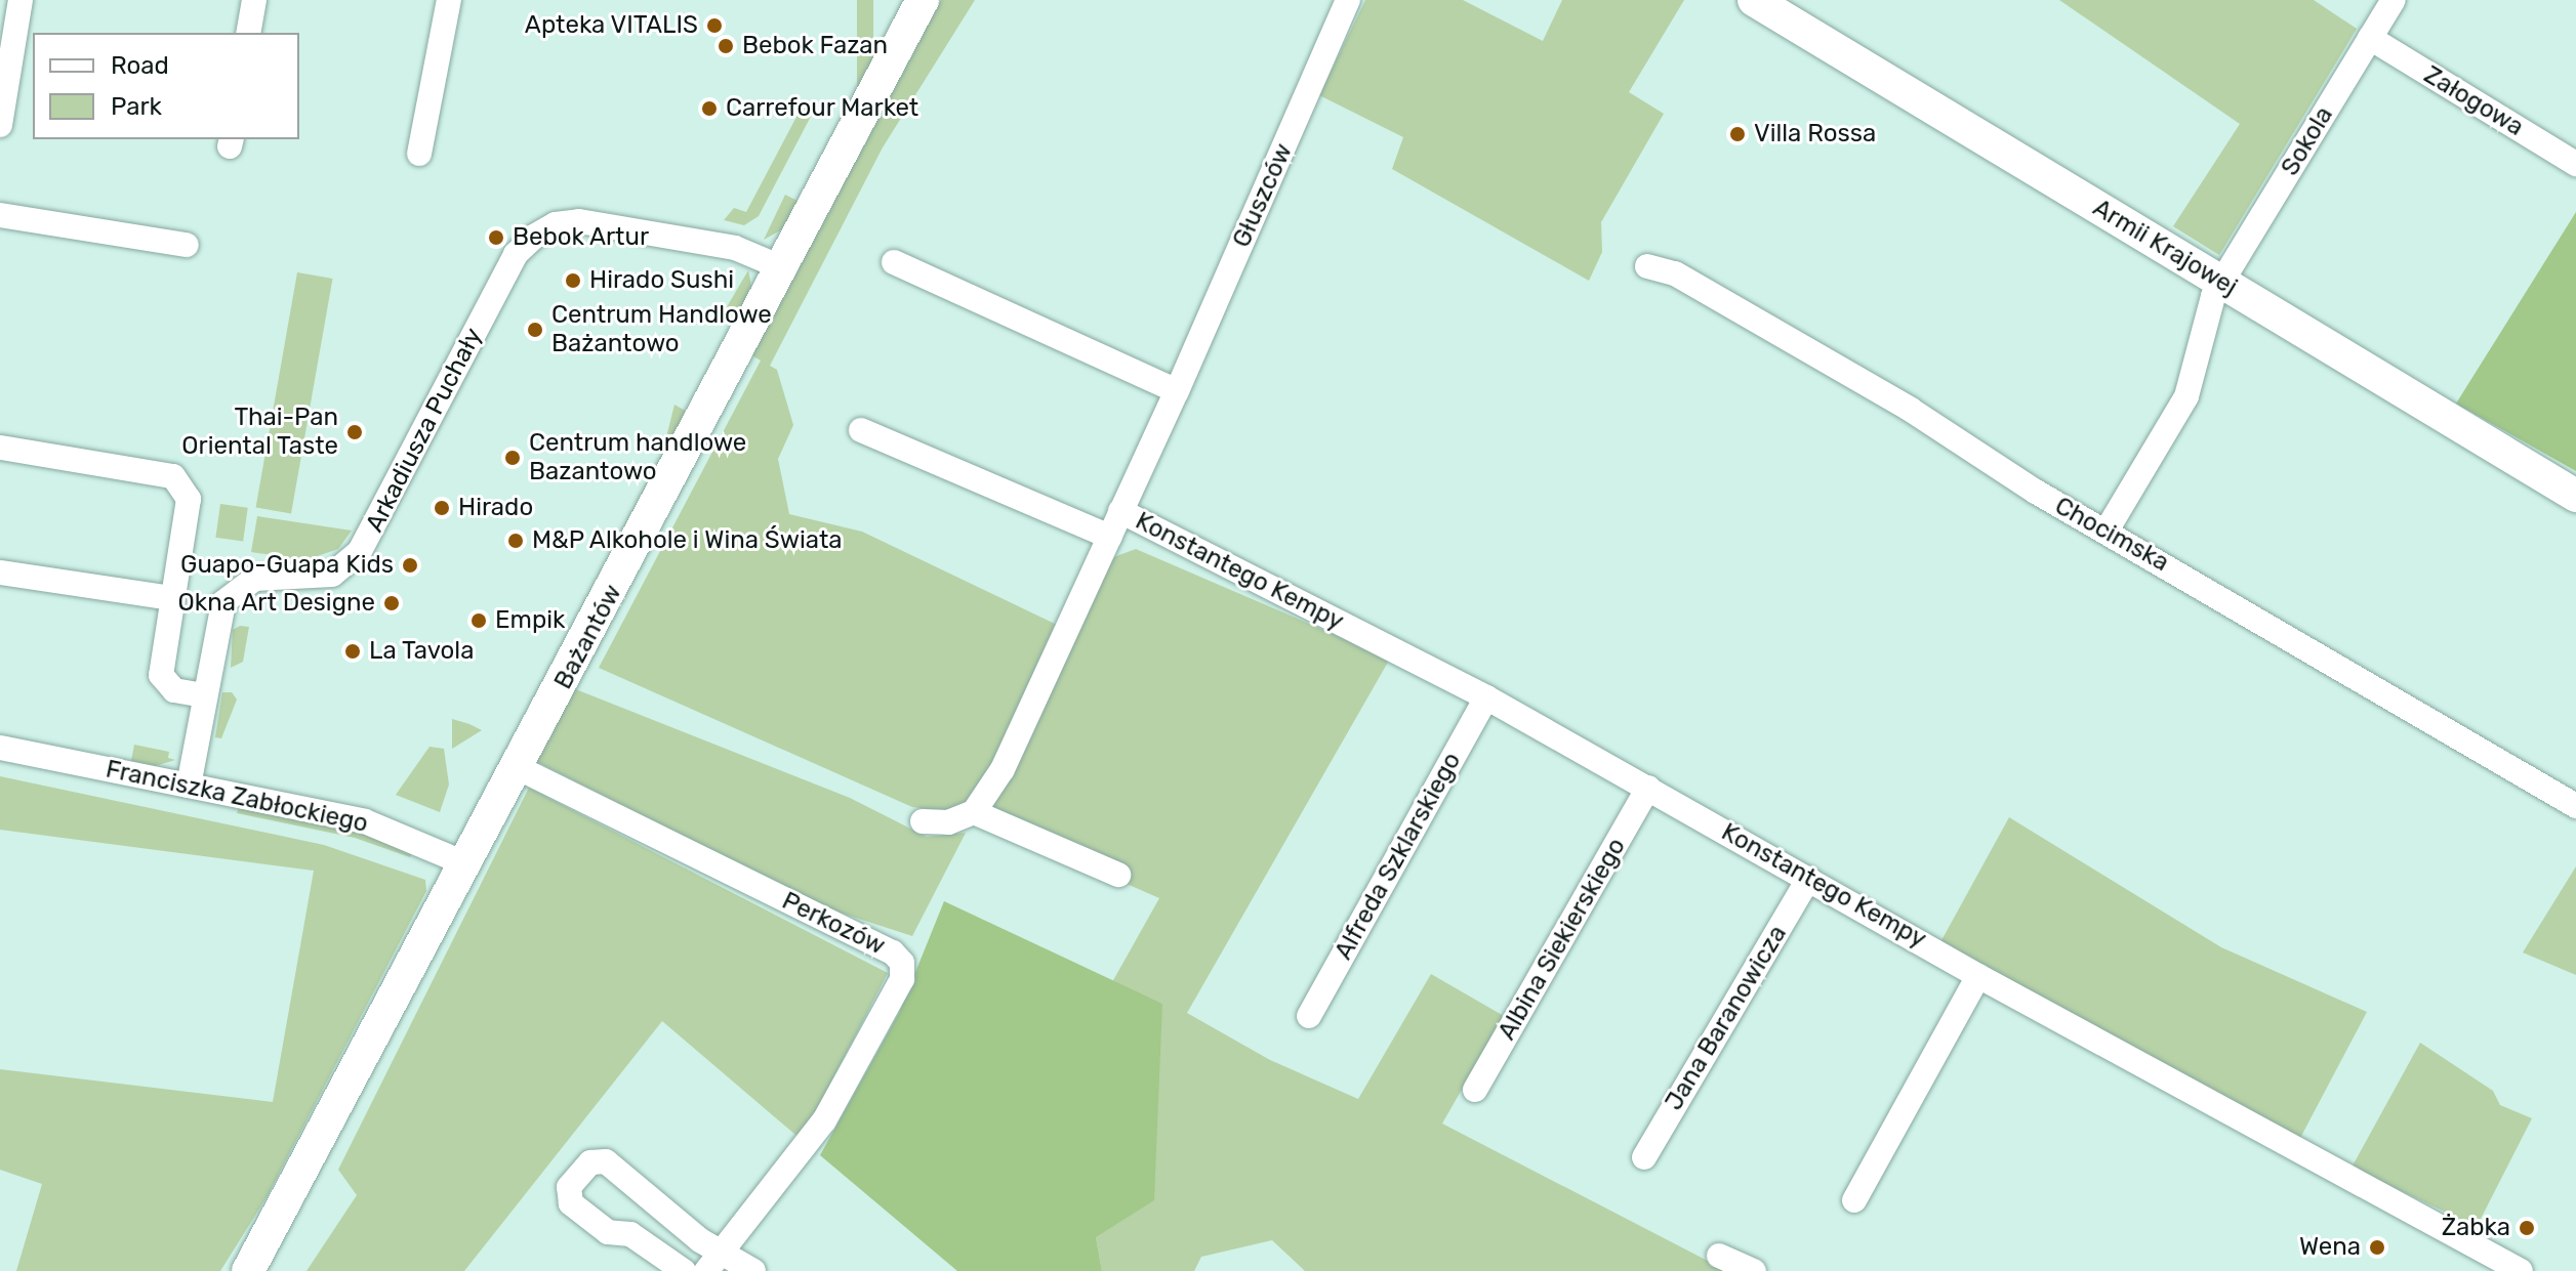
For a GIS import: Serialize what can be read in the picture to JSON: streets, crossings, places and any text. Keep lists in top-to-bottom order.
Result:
{
  "streets": {
    "street": [
      "Załogowa",
      "Sokola",
      "Głuszców",
      "Armii Krajowej",
      "Arkadiusza Puchały",
      "Chocimska",
      "Konstantego Kempy",
      "Bażantów",
      "Franciszka Zabłockiego",
      "Alfreda Szklarskiego",
      "Perkozów",
      "Albina Siekierskiego",
      "Jana Baranowicza"
    ]
  },
  "crossings": [
    ["Załogowa", "Sokola"],
    ["Sokola", "Armii Krajowej"],
    ["Sokola", "Chocimska"],
    ["Głuszców", "Konstantego Kempy"],
    ["Arkadiusza Puchały", "Bażantów"],
    ["Arkadiusza Puchały", "Franciszka Zabłockiego"],
    ["Konstantego Kempy", "Alfreda Szklarskiego"],
    ["Konstantego Kempy", "Albina Siekierskiego"],
    ["Konstantego Kempy", "Jana Baranowicza"],
    ["Bażantów", "Franciszka Zabłockiego"],
    ["Bażantów", "Perkozów"]
  ],
  "places": [
    "Apteka VITALIS",
    "Bebok Fazan",
    "Carrefour Market",
    "Villa Rossa",
    "Bebok Artur",
    "Hirado Sushi",
    "Centrum Handlowe Bażantowo",
    "Thai-Pan Oriental Taste",
    "Centrum handlowe Bazantowo",
    "Hirado",
    "M&P Alkohole i Wina Świata",
    "Guapo-Guapa Kids",
    "Okna Art Designe",
    "Empik",
    "La Tavola",
    "Żabka",
    "Wena"
  ],
  "legend": ["Road", "Park"]
}
